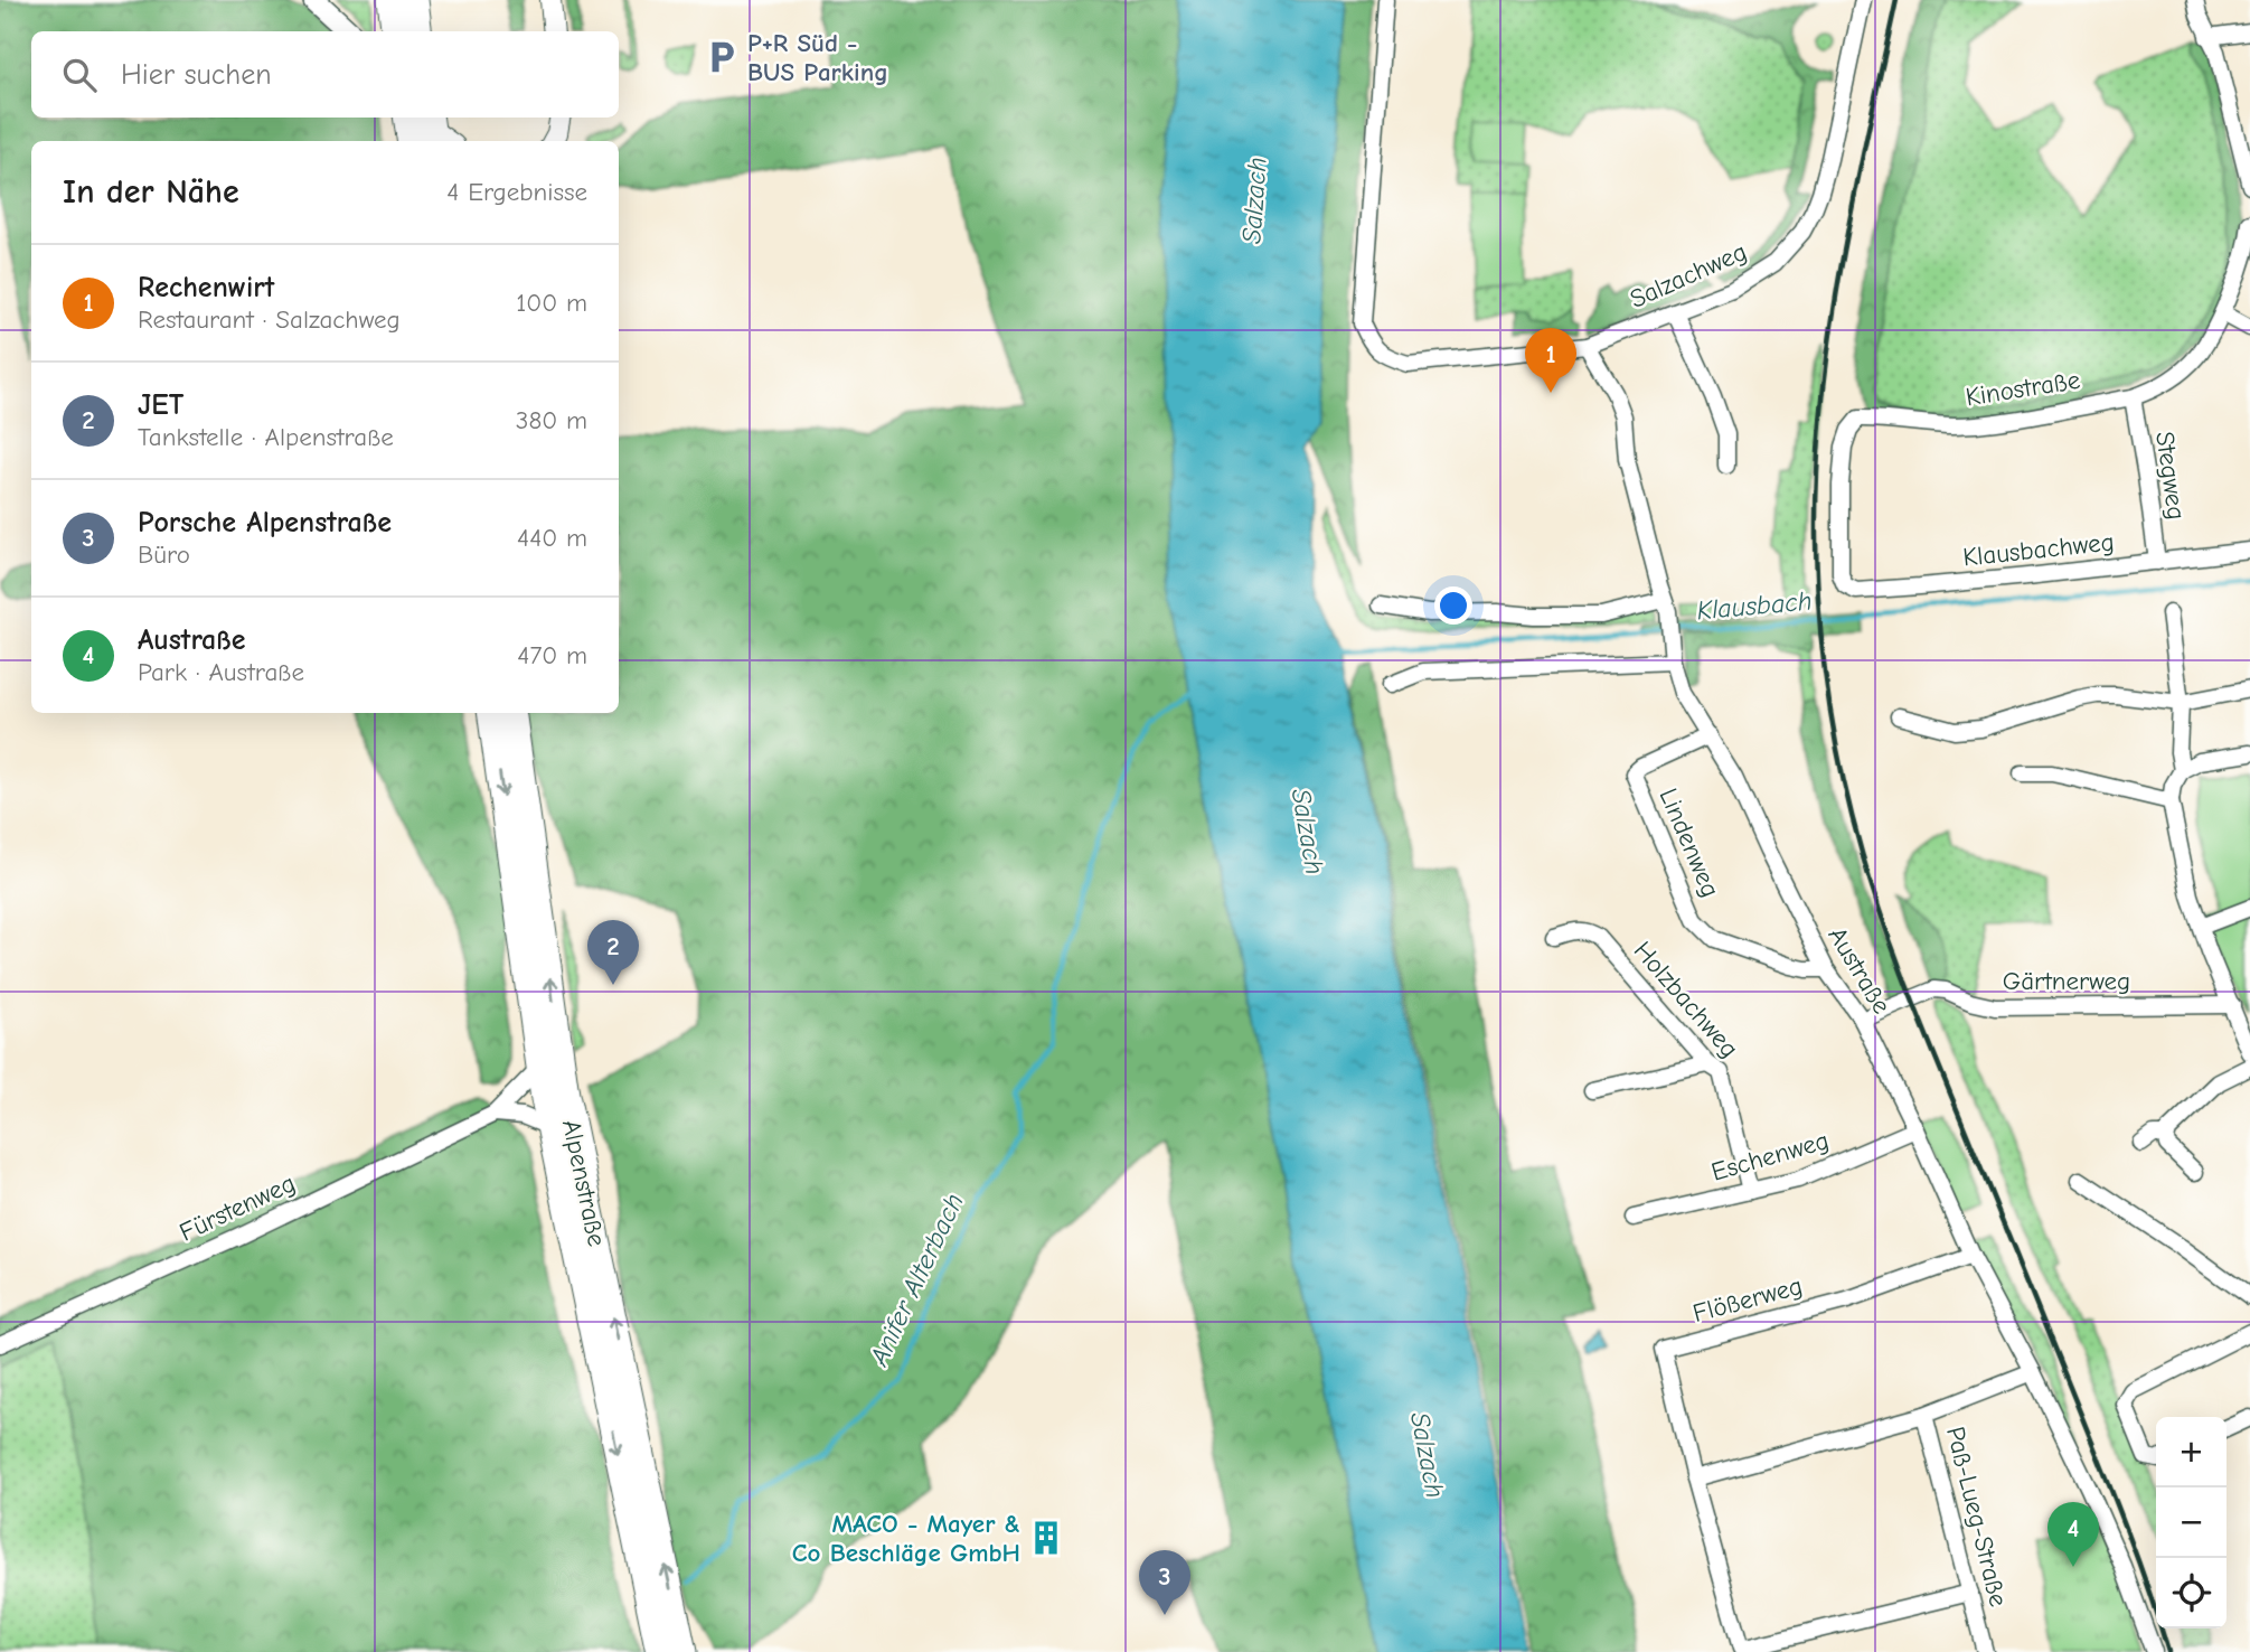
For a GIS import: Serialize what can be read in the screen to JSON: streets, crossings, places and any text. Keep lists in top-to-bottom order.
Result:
{
  "streets": {
    "main road": ["Alpenstraße"],
    "street": [
      "Salzachweg",
      "Kinostraße",
      "Stegweg",
      "Klausbachweg",
      "Lindenweg",
      "Austraße",
      "Gärtnerweg",
      "Holzbachweg",
      "Eschenweg",
      "Fürstenweg",
      "Flößerweg",
      "Paß-Lueg-Straße"
    ]
  },
  "crossings": [
    ["Salzachweg", "Austraße"],
    ["Kinostraße", "Stegweg"],
    ["Kinostraße", "Klausbachweg"],
    ["Stegweg", "Klausbachweg"],
    ["Lindenweg", "Austraße"],
    ["Austraße", "Gärtnerweg"],
    ["Austraße", "Eschenweg"],
    ["Austraße", "Flößerweg"],
    ["Austraße", "Paß-Lueg-Straße"],
    ["Holzbachweg", "Eschenweg"],
    ["Alpenstraße", "Fürstenweg"]
  ],
  "water": ["Salzach", "Klausbach", "Anifer Alterbach"],
  "places": {
    "parking": ["P+R Süd - BUS Parking"],
    "building": ["MACO - Mayer & Co Beschläge GmbH"]
  },
  "page": {
    "search": "Hier suchen",
    "heading": ["In der Nähe", "4 Ergebnisse"],
    "list": [
      {
        "mark": "1",
        "name": "Rechenwirt",
        "note": "Restaurant · Salzachweg",
        "value": "100 m"
      },
      {
        "mark": "2",
        "name": "JET",
        "note": "Tankstelle · Alpenstraße",
        "value": "380 m"
      },
      {
        "mark": "3",
        "name": "Porsche Alpenstraße",
        "note": "Büro",
        "value": "440 m"
      },
      {
        "mark": "4",
        "name": "Austraße",
        "note": "Park · Austraße",
        "value": "470 m"
      }
    ],
    "pins": [
      "1",
      "2",
      "4",
      "3"
    ],
    "map_buttons": ["+", "−"]
  }
}
